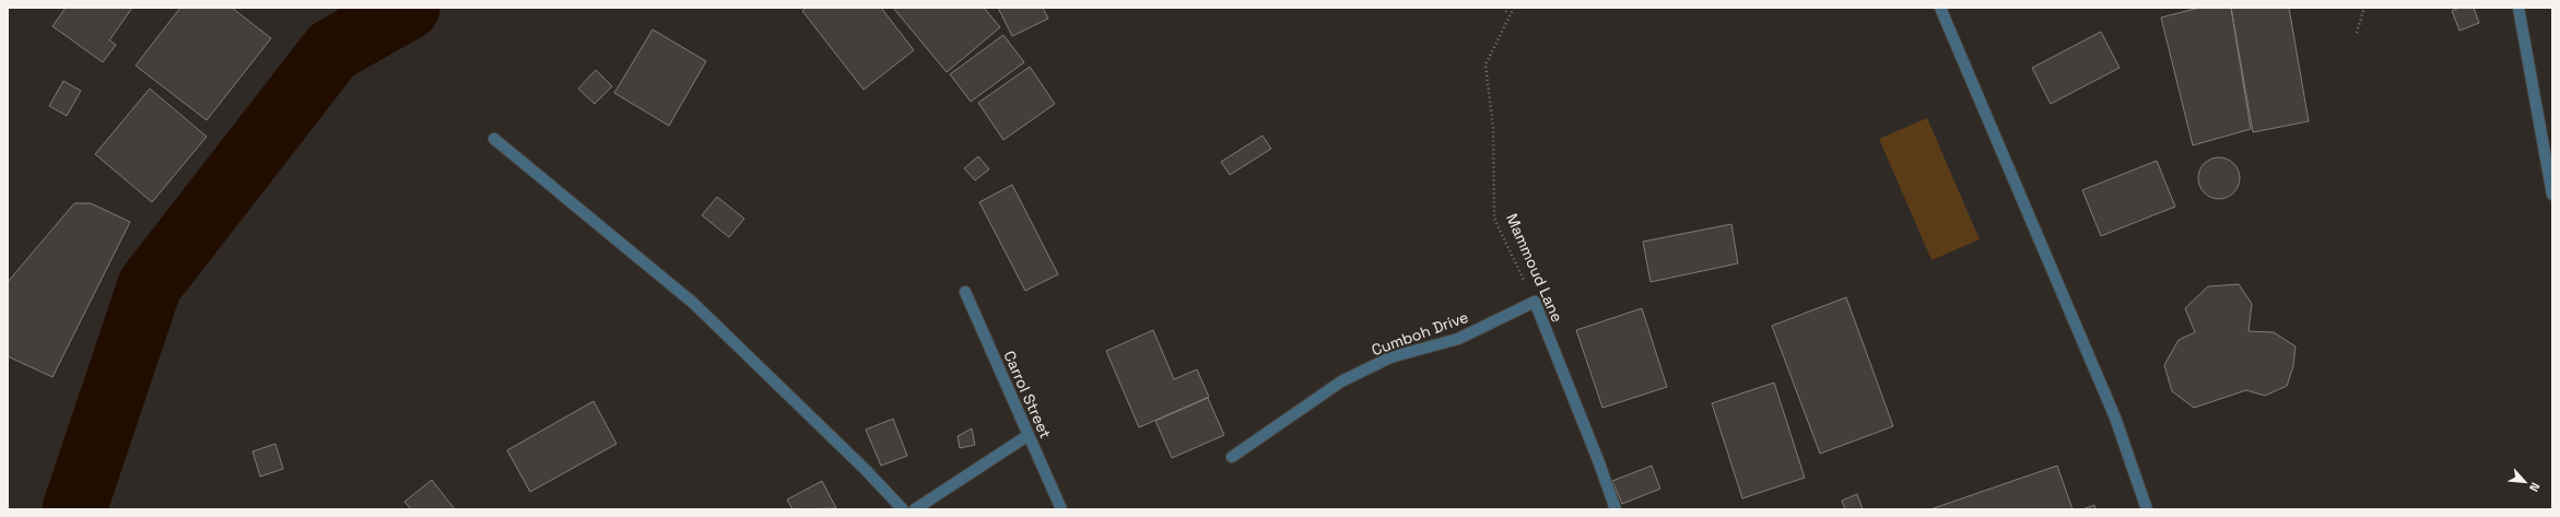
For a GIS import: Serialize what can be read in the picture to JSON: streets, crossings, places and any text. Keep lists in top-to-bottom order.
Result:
{
  "streets": {
    "street": ["Mammoud Lane", "Cumboh Drive", "Carrol Street"]
  },
  "crossings": [
    ["Mammoud Lane", "Cumboh Drive"]
  ],
  "north": "bottom right"
}
